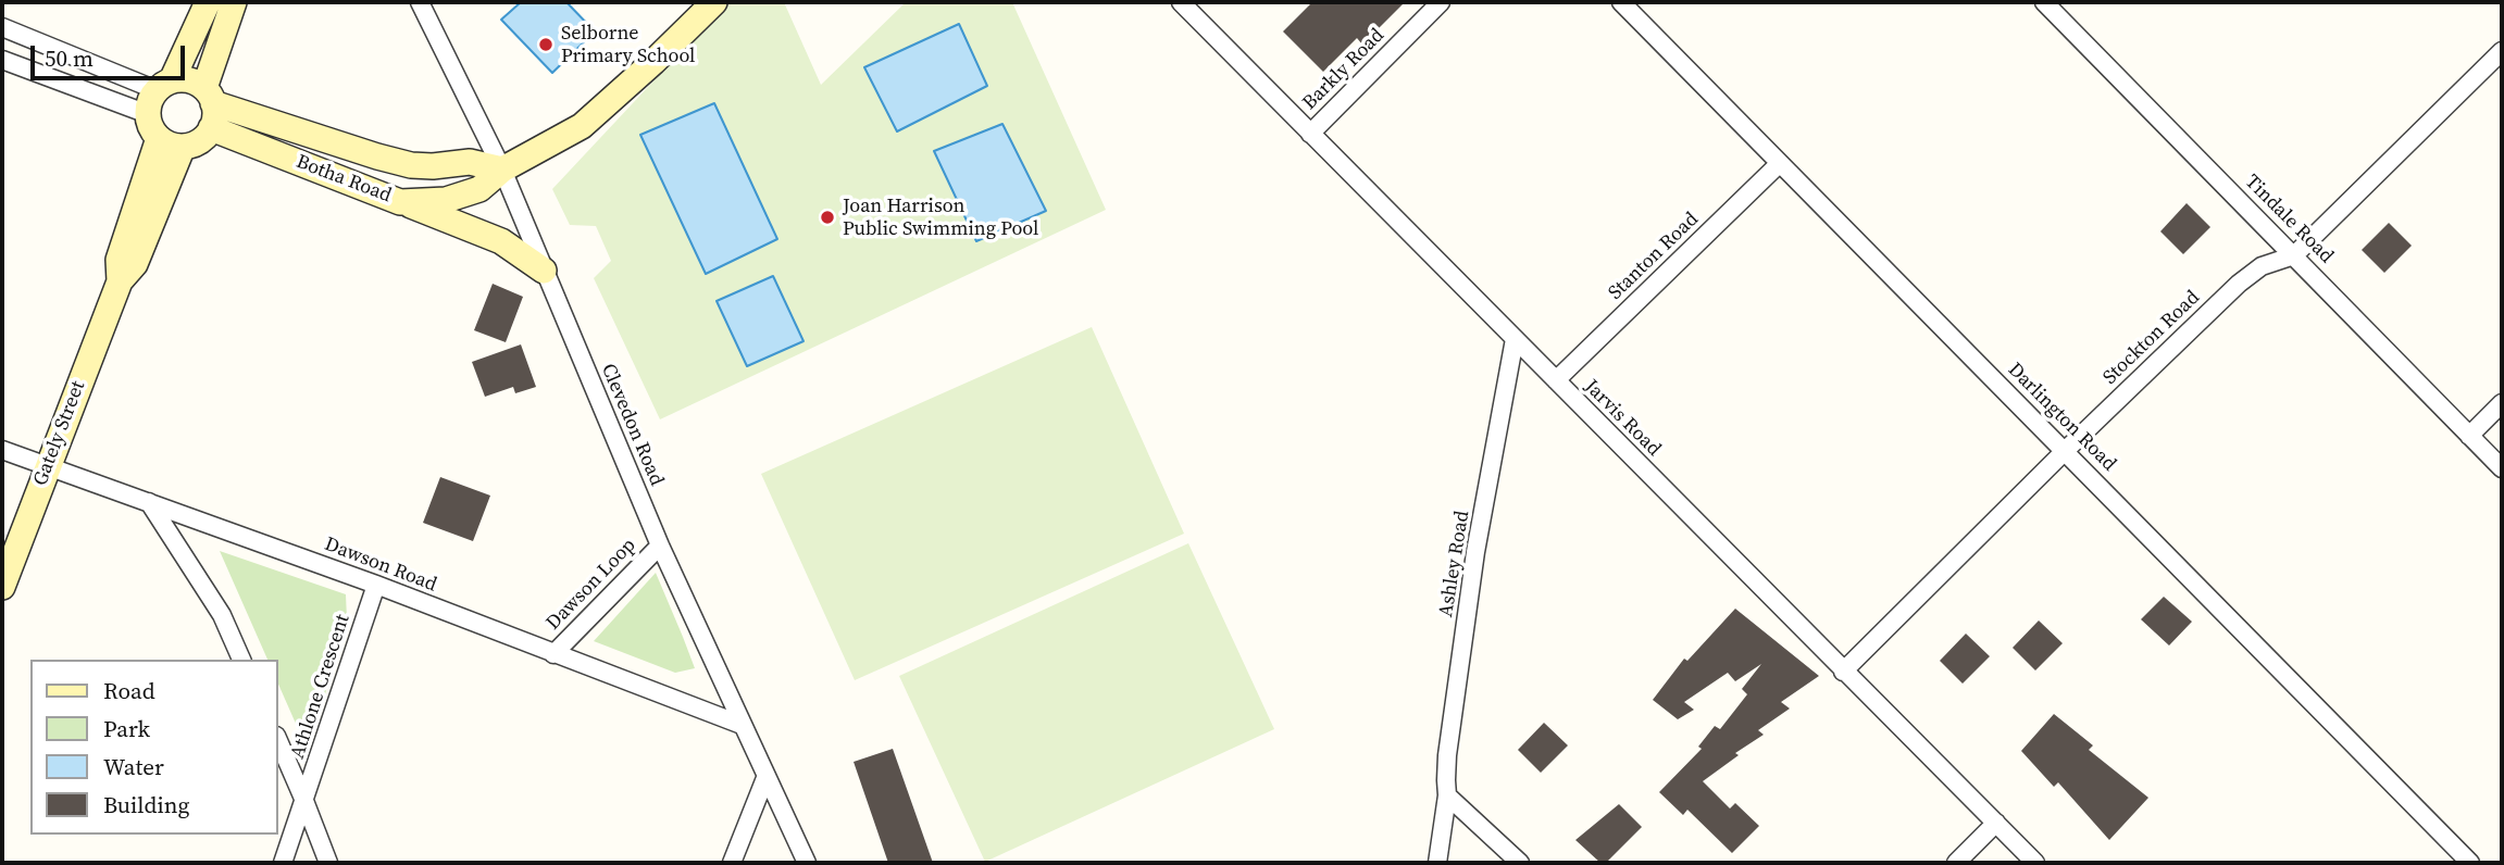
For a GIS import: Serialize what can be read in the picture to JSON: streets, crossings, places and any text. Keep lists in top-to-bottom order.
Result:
{
  "streets": {
    "street": [
      "Barkly Road",
      "Botha Road",
      "Tindale Road",
      "Stanton Road",
      "Stockton Road",
      "Darlington Road",
      "Jarvis Road",
      "Clevedon Road",
      "Gately Street",
      "Ashley Road",
      "Dawson Road",
      "Dawson Loop",
      "Athlone Crescent"
    ]
  },
  "crossings": [
    ["Barkly Road", "Jarvis Road"],
    ["Botha Road", "Clevedon Road"],
    ["Botha Road", "Gately Street"],
    ["Tindale Road", "Stockton Road"],
    ["Stanton Road", "Darlington Road"],
    ["Stanton Road", "Jarvis Road"],
    ["Stockton Road", "Darlington Road"],
    ["Stockton Road", "Jarvis Road"],
    ["Jarvis Road", "Ashley Road"],
    ["Clevedon Road", "Dawson Road"],
    ["Clevedon Road", "Dawson Loop"],
    ["Gately Street", "Dawson Road"],
    ["Dawson Road", "Dawson Loop"],
    ["Dawson Road", "Athlone Crescent"]
  ],
  "places": ["Selborne Primary School", "Joan Harrison Public Swimming Pool"],
  "legend": [
    "Road",
    "Park",
    "Water",
    "Building"
  ],
  "scale_bar": "50 m"
}
